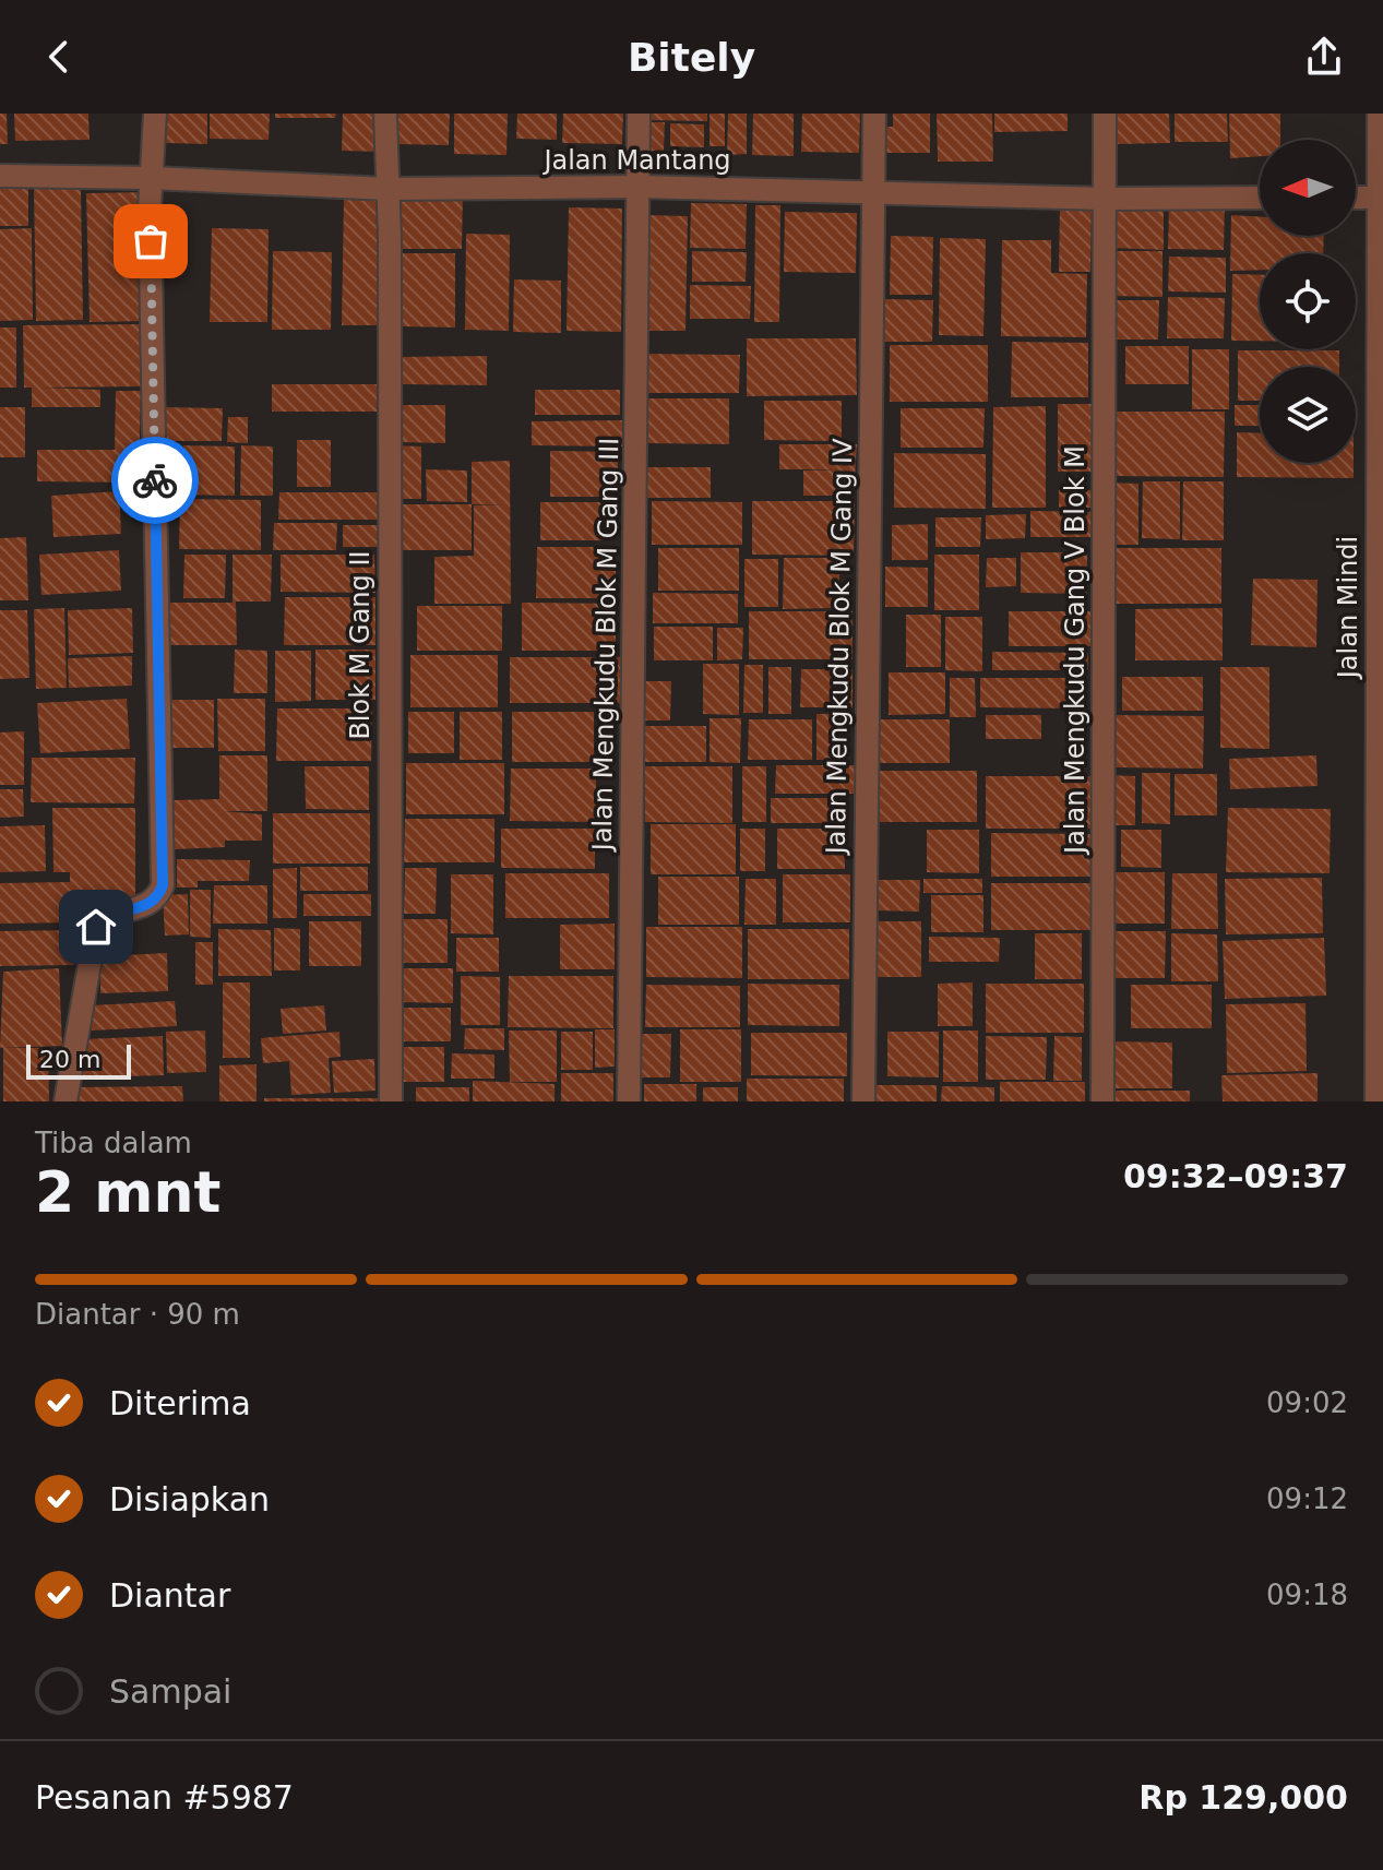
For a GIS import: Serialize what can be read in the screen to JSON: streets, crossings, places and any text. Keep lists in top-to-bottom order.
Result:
{
  "streets": {
    "street": [
      "Jalan Mantang",
      "Jalan Mindi",
      "Jalan Mengkudu Blok M Gang III",
      "Blok M Gang II",
      "Jalan Mengkudu Blok M Gang IV",
      "Jalan Mengkudu Gang V Blok M"
    ]
  },
  "crossings": [
    ["Jalan Mantang", "Jalan Mengkudu Blok M Gang III"],
    ["Jalan Mantang", "Blok M Gang II"],
    ["Jalan Mantang", "Jalan Mengkudu Blok M Gang IV"],
    ["Jalan Mantang", "Jalan Mengkudu Gang V Blok M"]
  ],
  "scale_bar": "20 m",
  "north": "left",
  "page": {
    "header": "Bitely",
    "scale": "20 m",
    "heading": ["2 mnt", "Tiba dalam", "09:32–09:37"],
    "panel": ["Pesanan #5987", "Rp 129,000"],
    "bar": "Diantar · 90 m",
    "list": [
      ["Diterima", "09:02"],
      ["Disiapkan", "09:12"],
      ["Diantar", "09:18"],
      "Sampai"
    ]
  }
}
